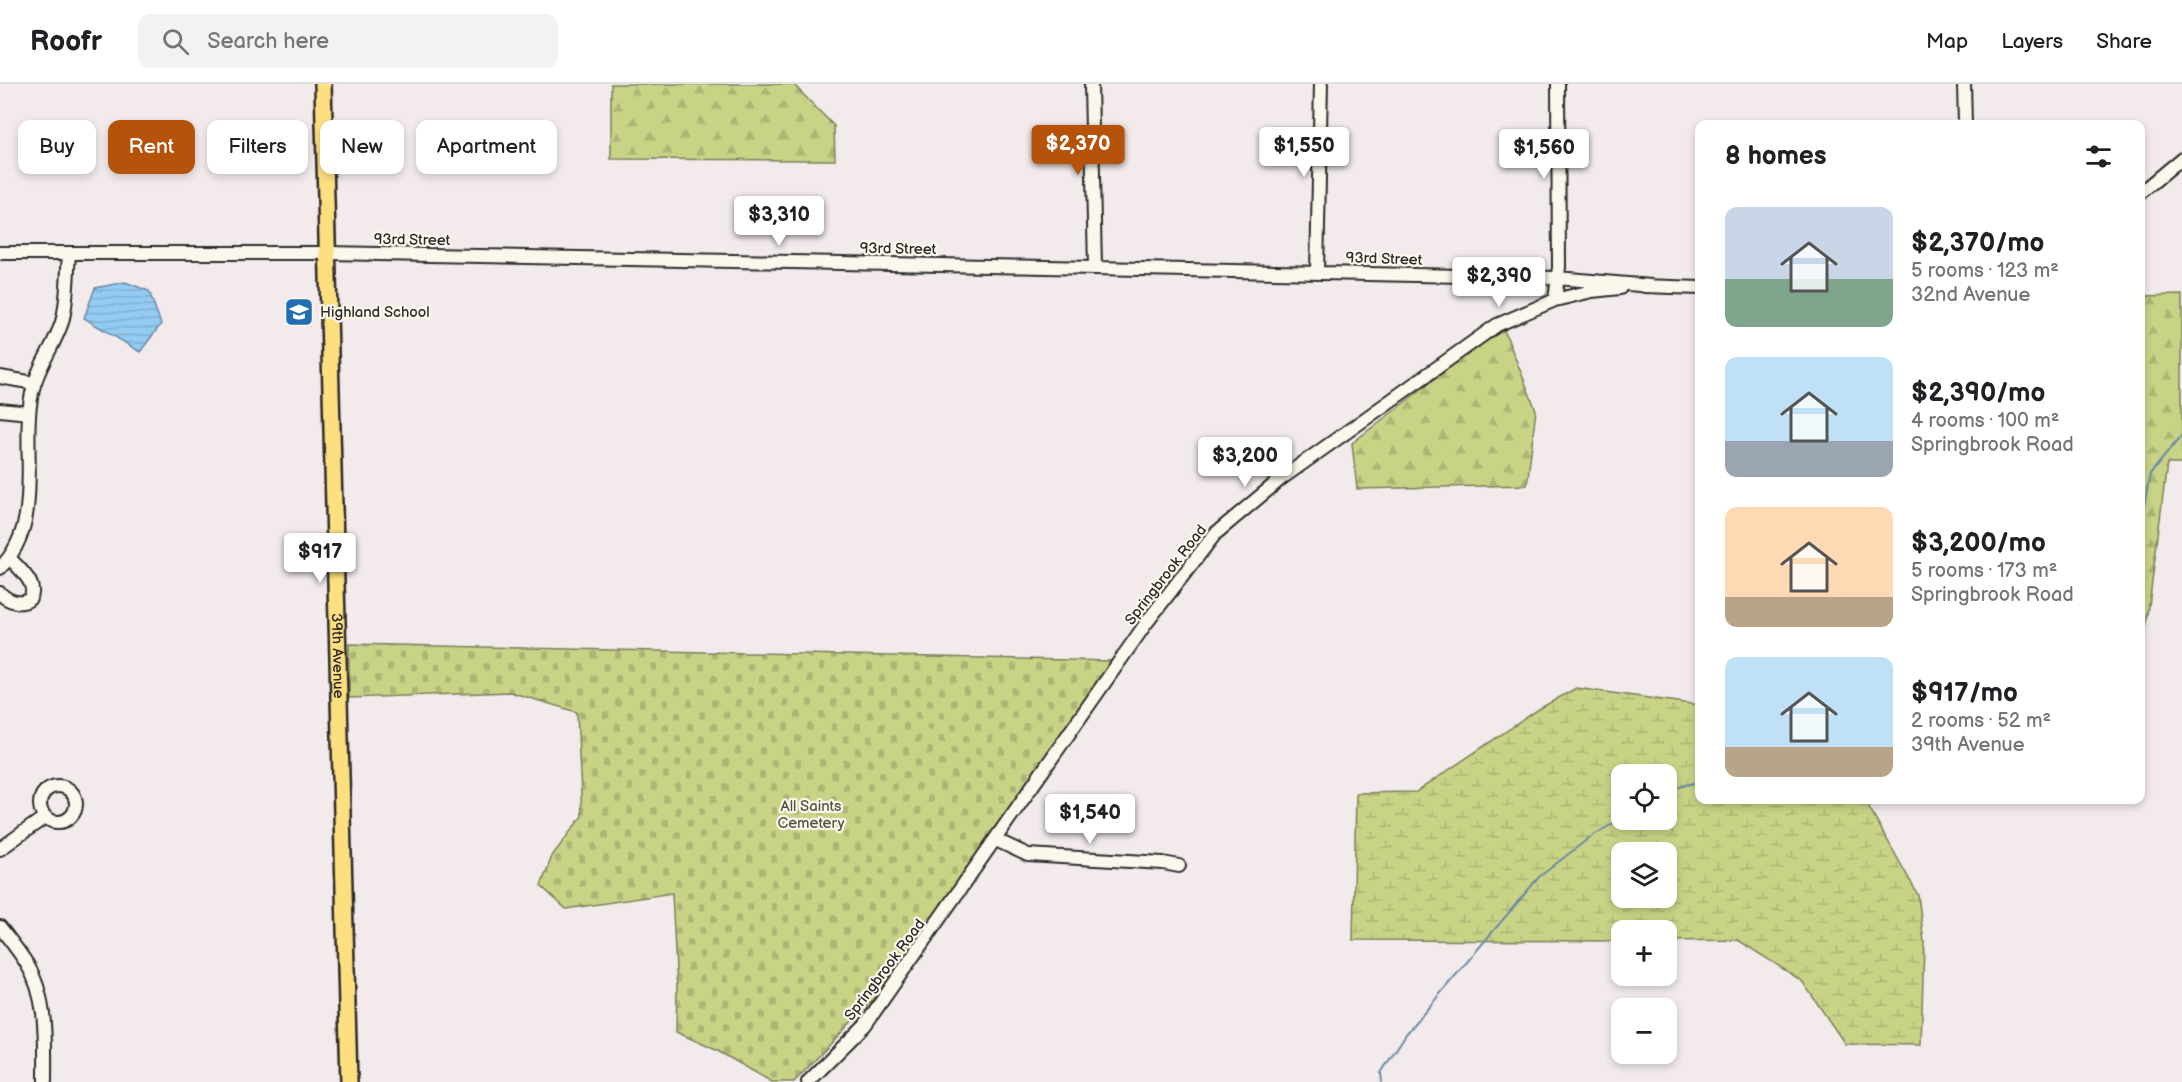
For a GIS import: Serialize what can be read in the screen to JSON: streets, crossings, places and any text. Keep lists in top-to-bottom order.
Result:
{
  "streets": {
    "main road": ["39th Avenue"],
    "street": ["93rd Street", "Springbrook Road"]
  },
  "crossings": [
    ["93rd Street", "Springbrook Road"],
    ["93rd Street", "39th Avenue"]
  ],
  "parks": ["All Saints Cemetery"],
  "places": {
    "school or university": ["Highland School"]
  },
  "page": {
    "header": "Roofr",
    "search": "Search here",
    "nav": ["Map", "Layers", "Share"],
    "chip": [
      "Buy",
      "Rent",
      "Filters",
      "New",
      "Apartment"
    ],
    "heading": "8 homes",
    "price": [
      "$2,370",
      "$1,550",
      "$1,560",
      "$3,310",
      "$2,390",
      "$3,200",
      "$917",
      "$1,540"
    ],
    "list": [
      {
        "name": "$2,370/mo",
        "note": "5 rooms · 123 m² · 32nd Avenue"
      },
      {
        "name": "$2,390/mo",
        "note": "4 rooms · 100 m² · Springbrook Road"
      },
      {
        "name": "$3,200/mo",
        "note": "5 rooms · 173 m² · Springbrook Road"
      },
      {
        "name": "$917/mo",
        "note": "2 rooms · 52 m² · 39th Avenue"
      }
    ],
    "map_buttons": ["+", "−"]
  }
}
